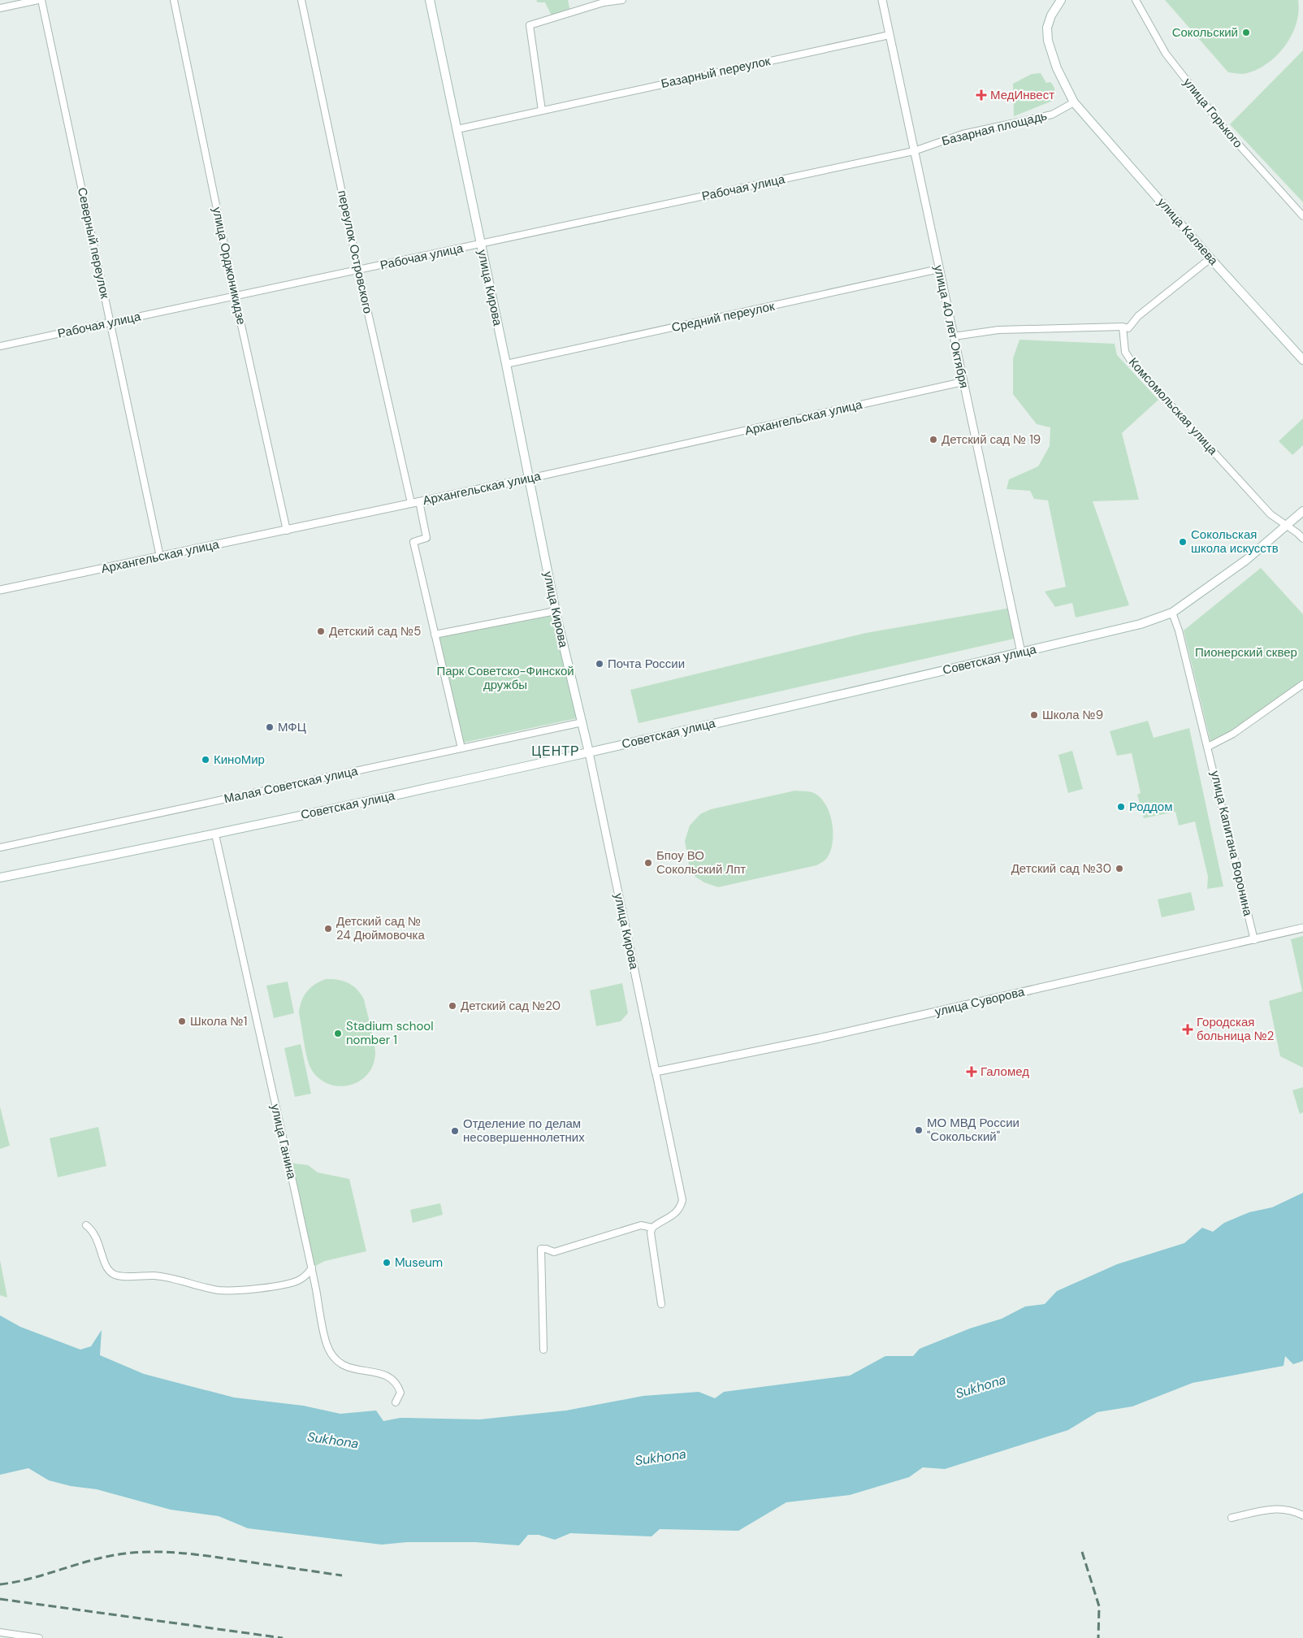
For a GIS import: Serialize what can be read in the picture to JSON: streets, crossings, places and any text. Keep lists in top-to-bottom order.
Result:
{
  "streets": {
    "main road": ["улица Каляева", "улица Кирова", "Советская улица"],
    "street": [
      "Базарный переулок",
      "улица Горького",
      "Базарная площадь",
      "Рабочая улица",
      "Северный переулок",
      "переулок Островского",
      "улица Орджоникидзе",
      "Средний переулок",
      "улица 40 лет Октября",
      "Комсомольская улица",
      "Архангельская улица",
      "Малая Советская улица",
      "улица Капитана Воронина",
      "улица Суворова",
      "улица Ганина"
    ]
  },
  "crossings": [
    ["Базарный переулок", "улица Кирова"],
    ["Базарный переулок", "улица 40 лет Октября"],
    ["Базарная площадь", "Рабочая улица"],
    ["Базарная площадь", "улица Каляева"],
    ["Базарная площадь", "улица 40 лет Октября"],
    ["Рабочая улица", "Северный переулок"],
    ["Рабочая улица", "переулок Островского"],
    ["Рабочая улица", "улица Орджоникидзе"],
    ["Рабочая улица", "улица Кирова"],
    ["Рабочая улица", "улица 40 лет Октября"],
    ["Северный переулок", "Архангельская улица"],
    ["переулок Островского", "Архангельская улица"],
    ["улица Орджоникидзе", "Архангельская улица"],
    ["улица Кирова", "Средний переулок"],
    ["улица Кирова", "Архангельская улица"],
    ["улица Кирова", "Советская улица"],
    ["улица Кирова", "Малая Советская улица"],
    ["улица Кирова", "улица Суворова"],
    ["Средний переулок", "улица 40 лет Октября"],
    ["улица 40 лет Октября", "Архангельская улица"],
    ["улица 40 лет Октября", "Советская улица"],
    ["Комсомольская улица", "Советская улица"],
    ["Советская улица", "улица Капитана Воронина"],
    ["Советская улица", "улица Ганина"],
    ["улица Капитана Воронина", "улица Суворова"]
  ],
  "districts": ["ЦЕНТР"],
  "water": ["Sukhona"],
  "parks": ["Пионерский сквер", "Парк Советско-Финской дружбы"],
  "places": {
    "other": [
      "Сокольский",
      "Детский сад № 19",
      "Сокольская школа искусств",
      "Детский сад №5",
      "Почта России",
      "Школа №9",
      "МФЦ",
      "КиноМир",
      "Роддом",
      "Бпоу ВО Сокольский Лпт",
      "Детский сад №30",
      "Детский сад № 24 Дюймовочка",
      "Детский сад №20",
      "Школа №1",
      "Stadium school nomber 1",
      "МО МВД России \"Сокольский\"",
      "Отделение по делам несовершеннолетних",
      "Museum"
    ],
    "health": ["МедИнвест", "Городская больница №2", "Галомед"]
  }
}
